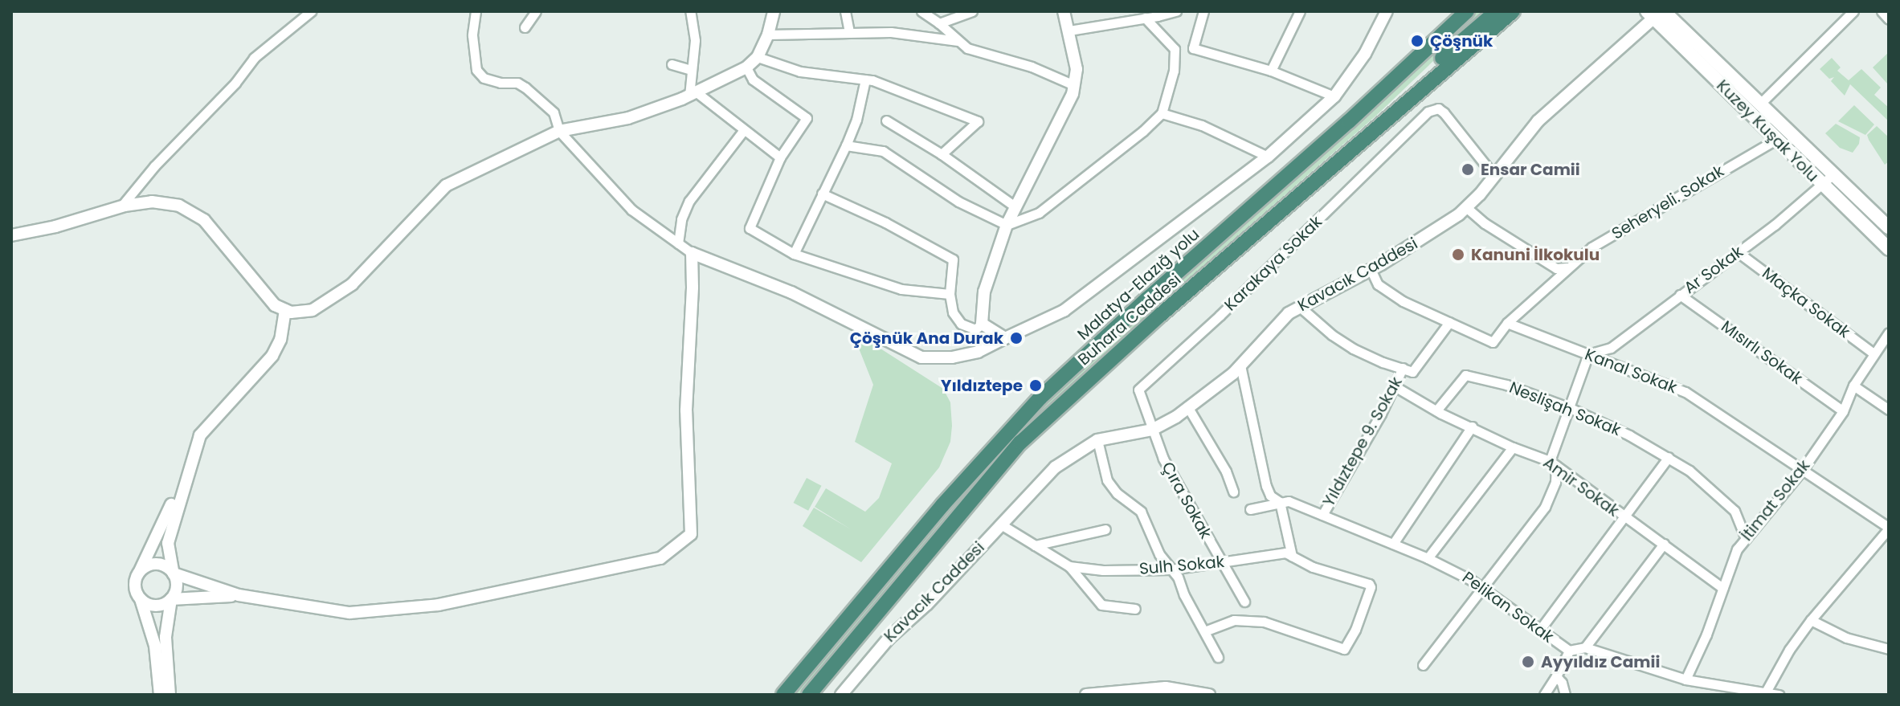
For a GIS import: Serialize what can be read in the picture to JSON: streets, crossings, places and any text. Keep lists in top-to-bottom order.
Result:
{
  "streets": {
    "highway": ["Malatya-Elazığ yolu", "Buhara Caddesi"],
    "main road": ["Kuzey Kuşak Yolu"],
    "street": [
      "Seheryeli. Sokak",
      "Karakaya Sokak",
      "Ar Sokak",
      "Kavacık Caddesi",
      "Maçka Sokak",
      "Mısırlı Sokak",
      "Kanal Sokak",
      "Neslişah Sokak",
      "Yıldıztepe 9. Sokak",
      "Amir Sokak",
      "Çıra Sokak",
      "İtimat Sokak",
      "Sulh Sokak",
      "Pelikan Sokak"
    ]
  },
  "crossings": [
    ["Kuzey Kuşak Yolu", "Seheryeli. Sokak"],
    ["Kuzey Kuşak Yolu", "Ar Sokak"],
    ["Kuzey Kuşak Yolu", "Kavacık Caddesi"],
    ["Seheryeli. Sokak", "Kanal Sokak"],
    ["Karakaya Sokak", "Kavacık Caddesi"],
    ["Karakaya Sokak", "Çıra Sokak"],
    ["Ar Sokak", "Maçka Sokak"],
    ["Ar Sokak", "Mısırlı Sokak"],
    ["Ar Sokak", "Kanal Sokak"],
    ["Kavacık Caddesi", "Çıra Sokak"],
    ["Kavacık Caddesi", "Sulh Sokak"],
    ["Maçka Sokak", "İtimat Sokak"],
    ["Mısırlı Sokak", "İtimat Sokak"],
    ["Kanal Sokak", "İtimat Sokak"],
    ["Neslişah Sokak", "Amir Sokak"],
    ["Neslişah Sokak", "İtimat Sokak"],
    ["Yıldıztepe 9. Sokak", "Amir Sokak"],
    ["Yıldıztepe 9. Sokak", "Pelikan Sokak"],
    ["Amir Sokak", "İtimat Sokak"],
    ["Çıra Sokak", "Sulh Sokak"],
    ["İtimat Sokak", "Pelikan Sokak"]
  ],
  "places": [
    "Çöşnük",
    "Ensar Camii",
    "Kanuni İlkokulu",
    "Çöşnük Ana Durak",
    "Yıldıztepe",
    "Ayyıldız Camii"
  ]
}
